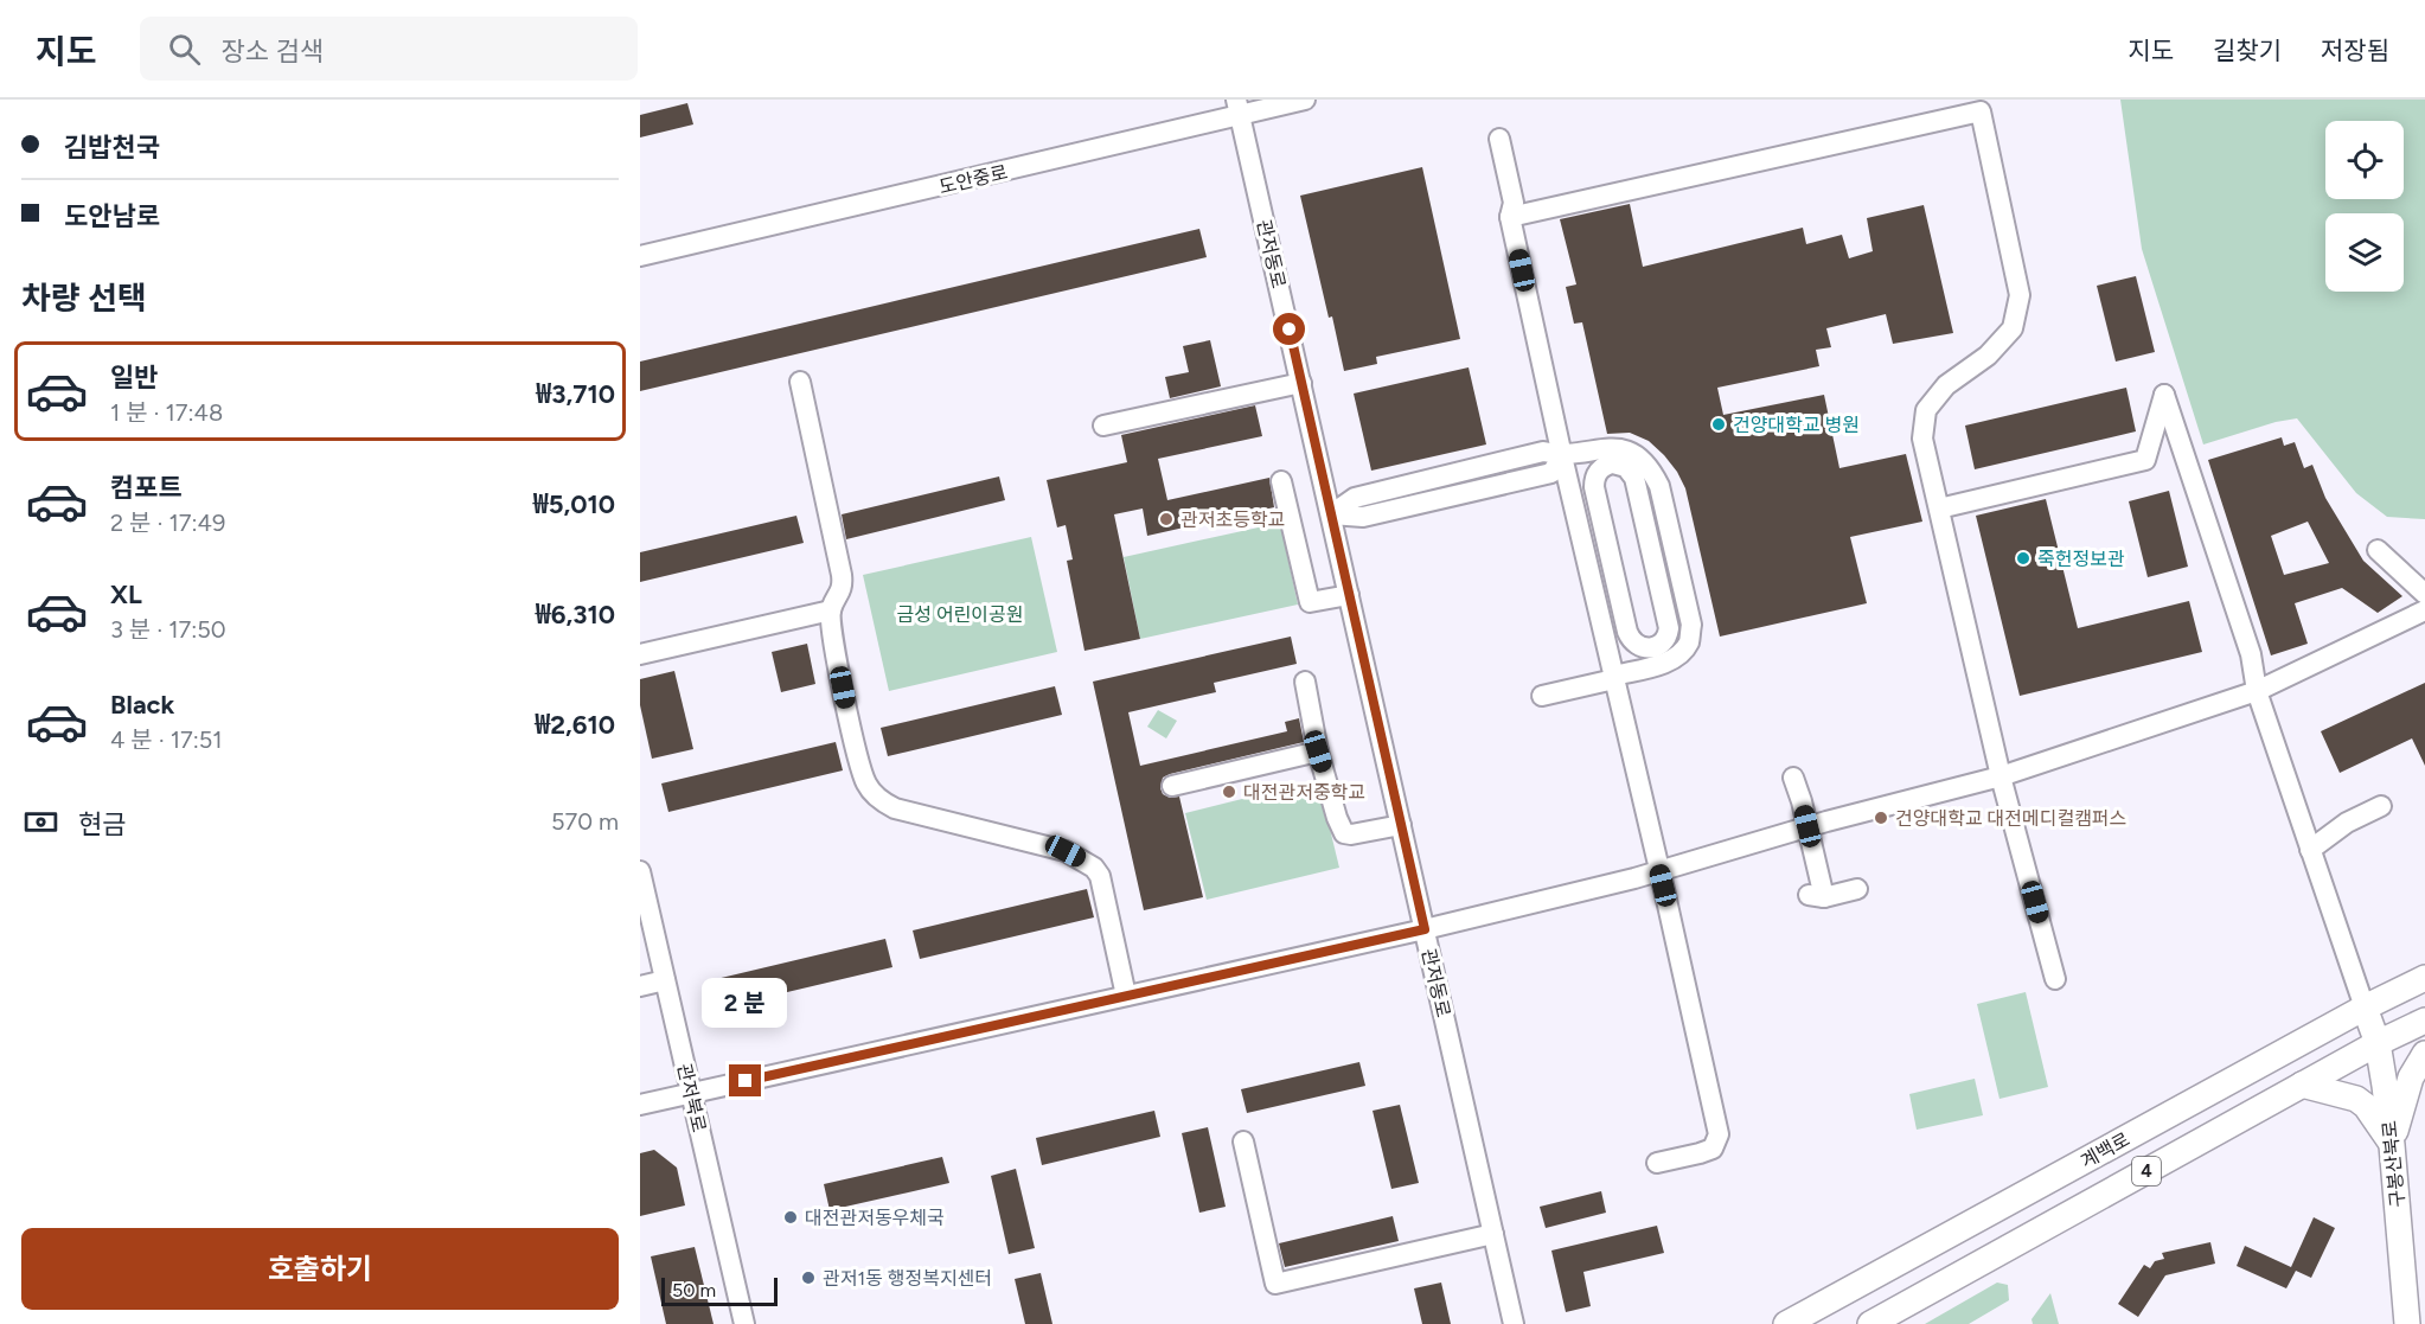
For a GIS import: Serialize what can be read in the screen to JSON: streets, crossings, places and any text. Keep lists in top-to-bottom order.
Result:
{
  "streets": {
    "main road": ["계백로", "구봉산북로", "4"],
    "street": ["도안중로", "관저동로", "관저북로"]
  },
  "crossings": [
    ["도안중로", "관저동로"],
    ["계백로", "구봉산북로"]
  ],
  "parks": ["금성 어린이공원"],
  "places": [
    "건양대학교 병원",
    "관저초등학교",
    "죽헌정보관",
    "대전관저중학교",
    "건양대학교 대전메디컬캠퍼스",
    "대전관저동우체국",
    "관저1동 행정복지센터"
  ],
  "scale_bar": "50 m",
  "page": {
    "header": "지도",
    "search": "장소 검색",
    "nav": ["지도", "길찾기", "저장됨"],
    "banner": ["김밥천국", "도안남로"],
    "heading": "차량 선택",
    "list": [
      {
        "name": "일반",
        "note": "1 분 · 17:48",
        "value": "₩3,710"
      },
      {
        "name": "컴포트",
        "note": "2 분 · 17:49",
        "value": "₩5,010"
      },
      {
        "name": "XL",
        "note": "3 분 · 17:50",
        "value": "₩6,310"
      },
      {
        "name": "Black",
        "note": "4 분 · 17:51",
        "value": "₩2,610"
      }
    ],
    "pay": ["현금", "570 m"],
    "bubble": "2 분",
    "buttons": "호출하기",
    "scale": "50 m"
  }
}
